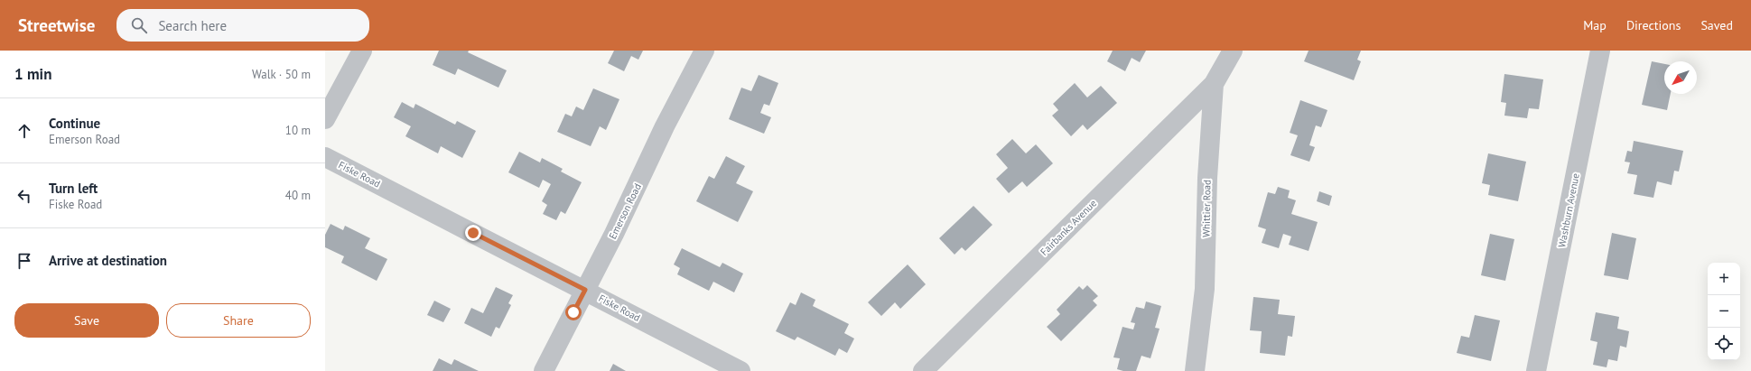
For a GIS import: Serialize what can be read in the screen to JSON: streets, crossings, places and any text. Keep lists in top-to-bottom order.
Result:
{
  "streets": {
    "street": [
      "Fiske Road",
      "Whittier Road",
      "Washburn Avenue",
      "Emerson Road",
      "Fairbanks Avenue"
    ]
  },
  "crossings": [
    ["Fiske Road", "Emerson Road"],
    ["Whittier Road", "Fairbanks Avenue"]
  ],
  "north": "bottom left",
  "page": {
    "header": "Streetwise",
    "search": "Search here",
    "nav": ["Map", "Directions", "Saved"],
    "heading": ["1 min", "Walk · 50 m"],
    "list": [
      ["Continue", "Emerson Road", "10 m"],
      ["Turn left", "Fiske Road", "40 m"],
      "Arrive at destination"
    ],
    "map_buttons": ["+", "−"],
    "buttons": ["Save", "Share"]
  }
}
